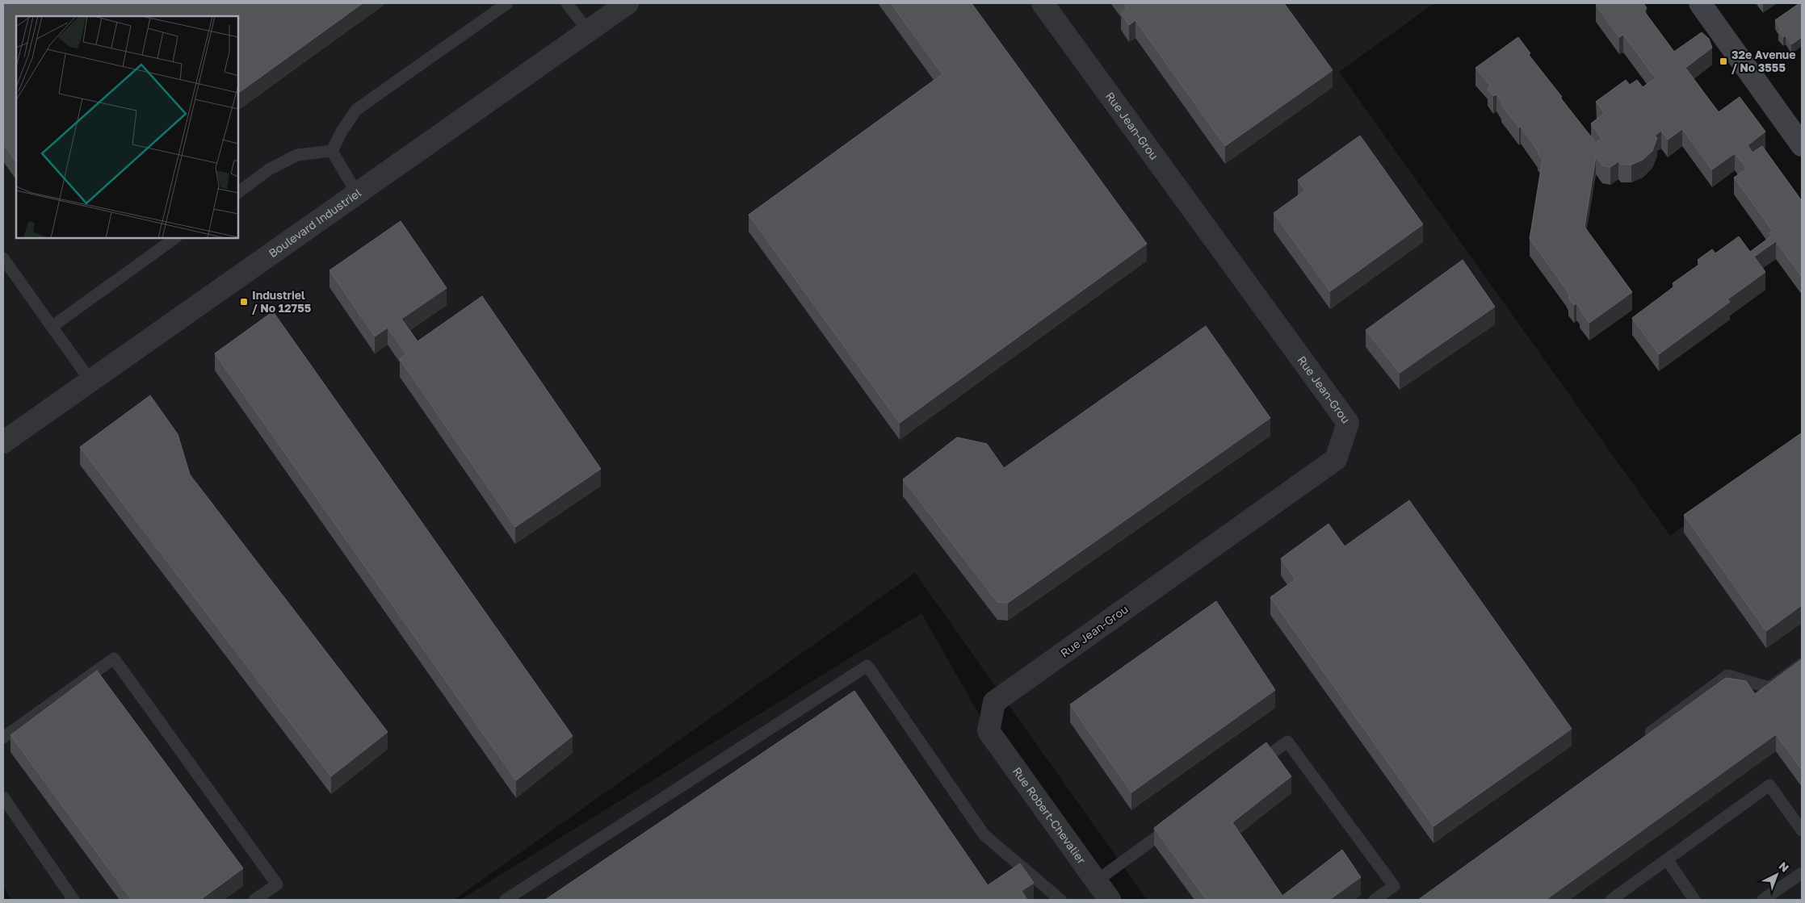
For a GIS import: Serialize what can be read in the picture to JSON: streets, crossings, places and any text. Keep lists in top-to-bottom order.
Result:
{
  "streets": {
    "street": ["Rue Jean-Grou", "Boulevard Industriel", "Rue Robert-Chevalier"]
  },
  "crossings": [
    ["Rue Jean-Grou", "Rue Robert-Chevalier"]
  ],
  "places": {
    "transit": ["32e Avenue / No 3555", "Industriel / No 12755"]
  },
  "north": "top right"
}
